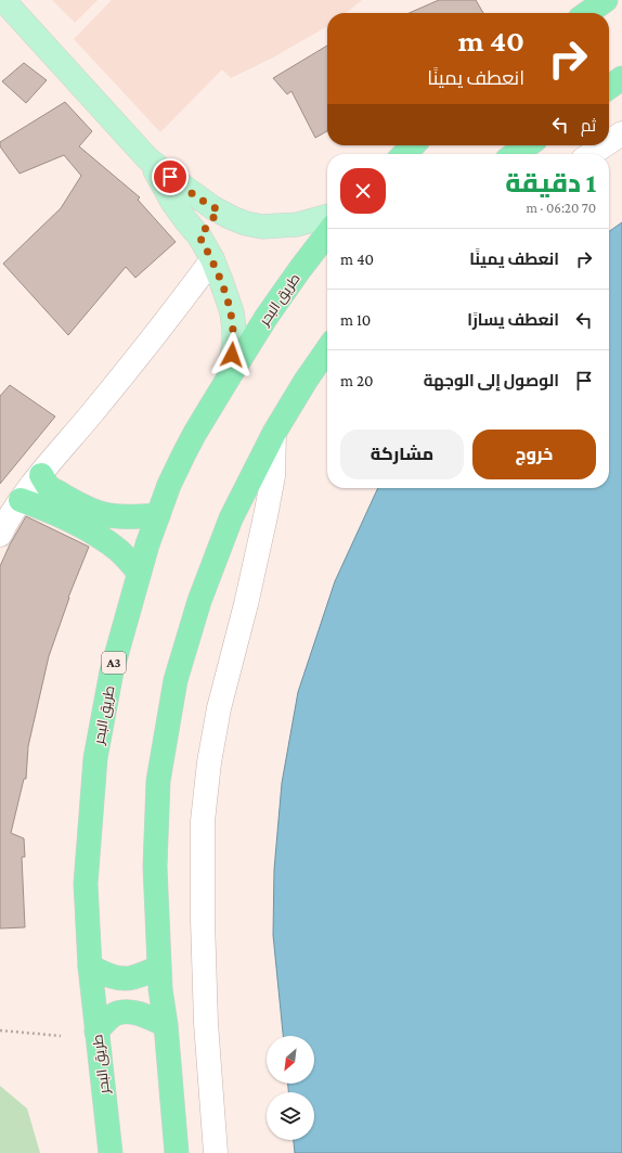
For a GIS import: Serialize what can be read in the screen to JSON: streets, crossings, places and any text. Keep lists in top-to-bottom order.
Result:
{
  "streets": {
    "highway": ["طريق البحر", "A3"]
  },
  "north": "bottom left",
  "page": {
    "turn": ["40 m", "انعطف يمينًا"],
    "then": "ثم",
    "heading": ["1 دقيقة", "70 m · 06:20"],
    "list": [
      {
        "name": "انعطف يمينًا",
        "value": "40 m"
      },
      {
        "name": "انعطف يسارًا",
        "value": "10 m"
      },
      {
        "name": "الوصول إلى الوجهة",
        "value": "20 m"
      }
    ],
    "buttons": ["خروج", "مشاركة"]
  }
}
